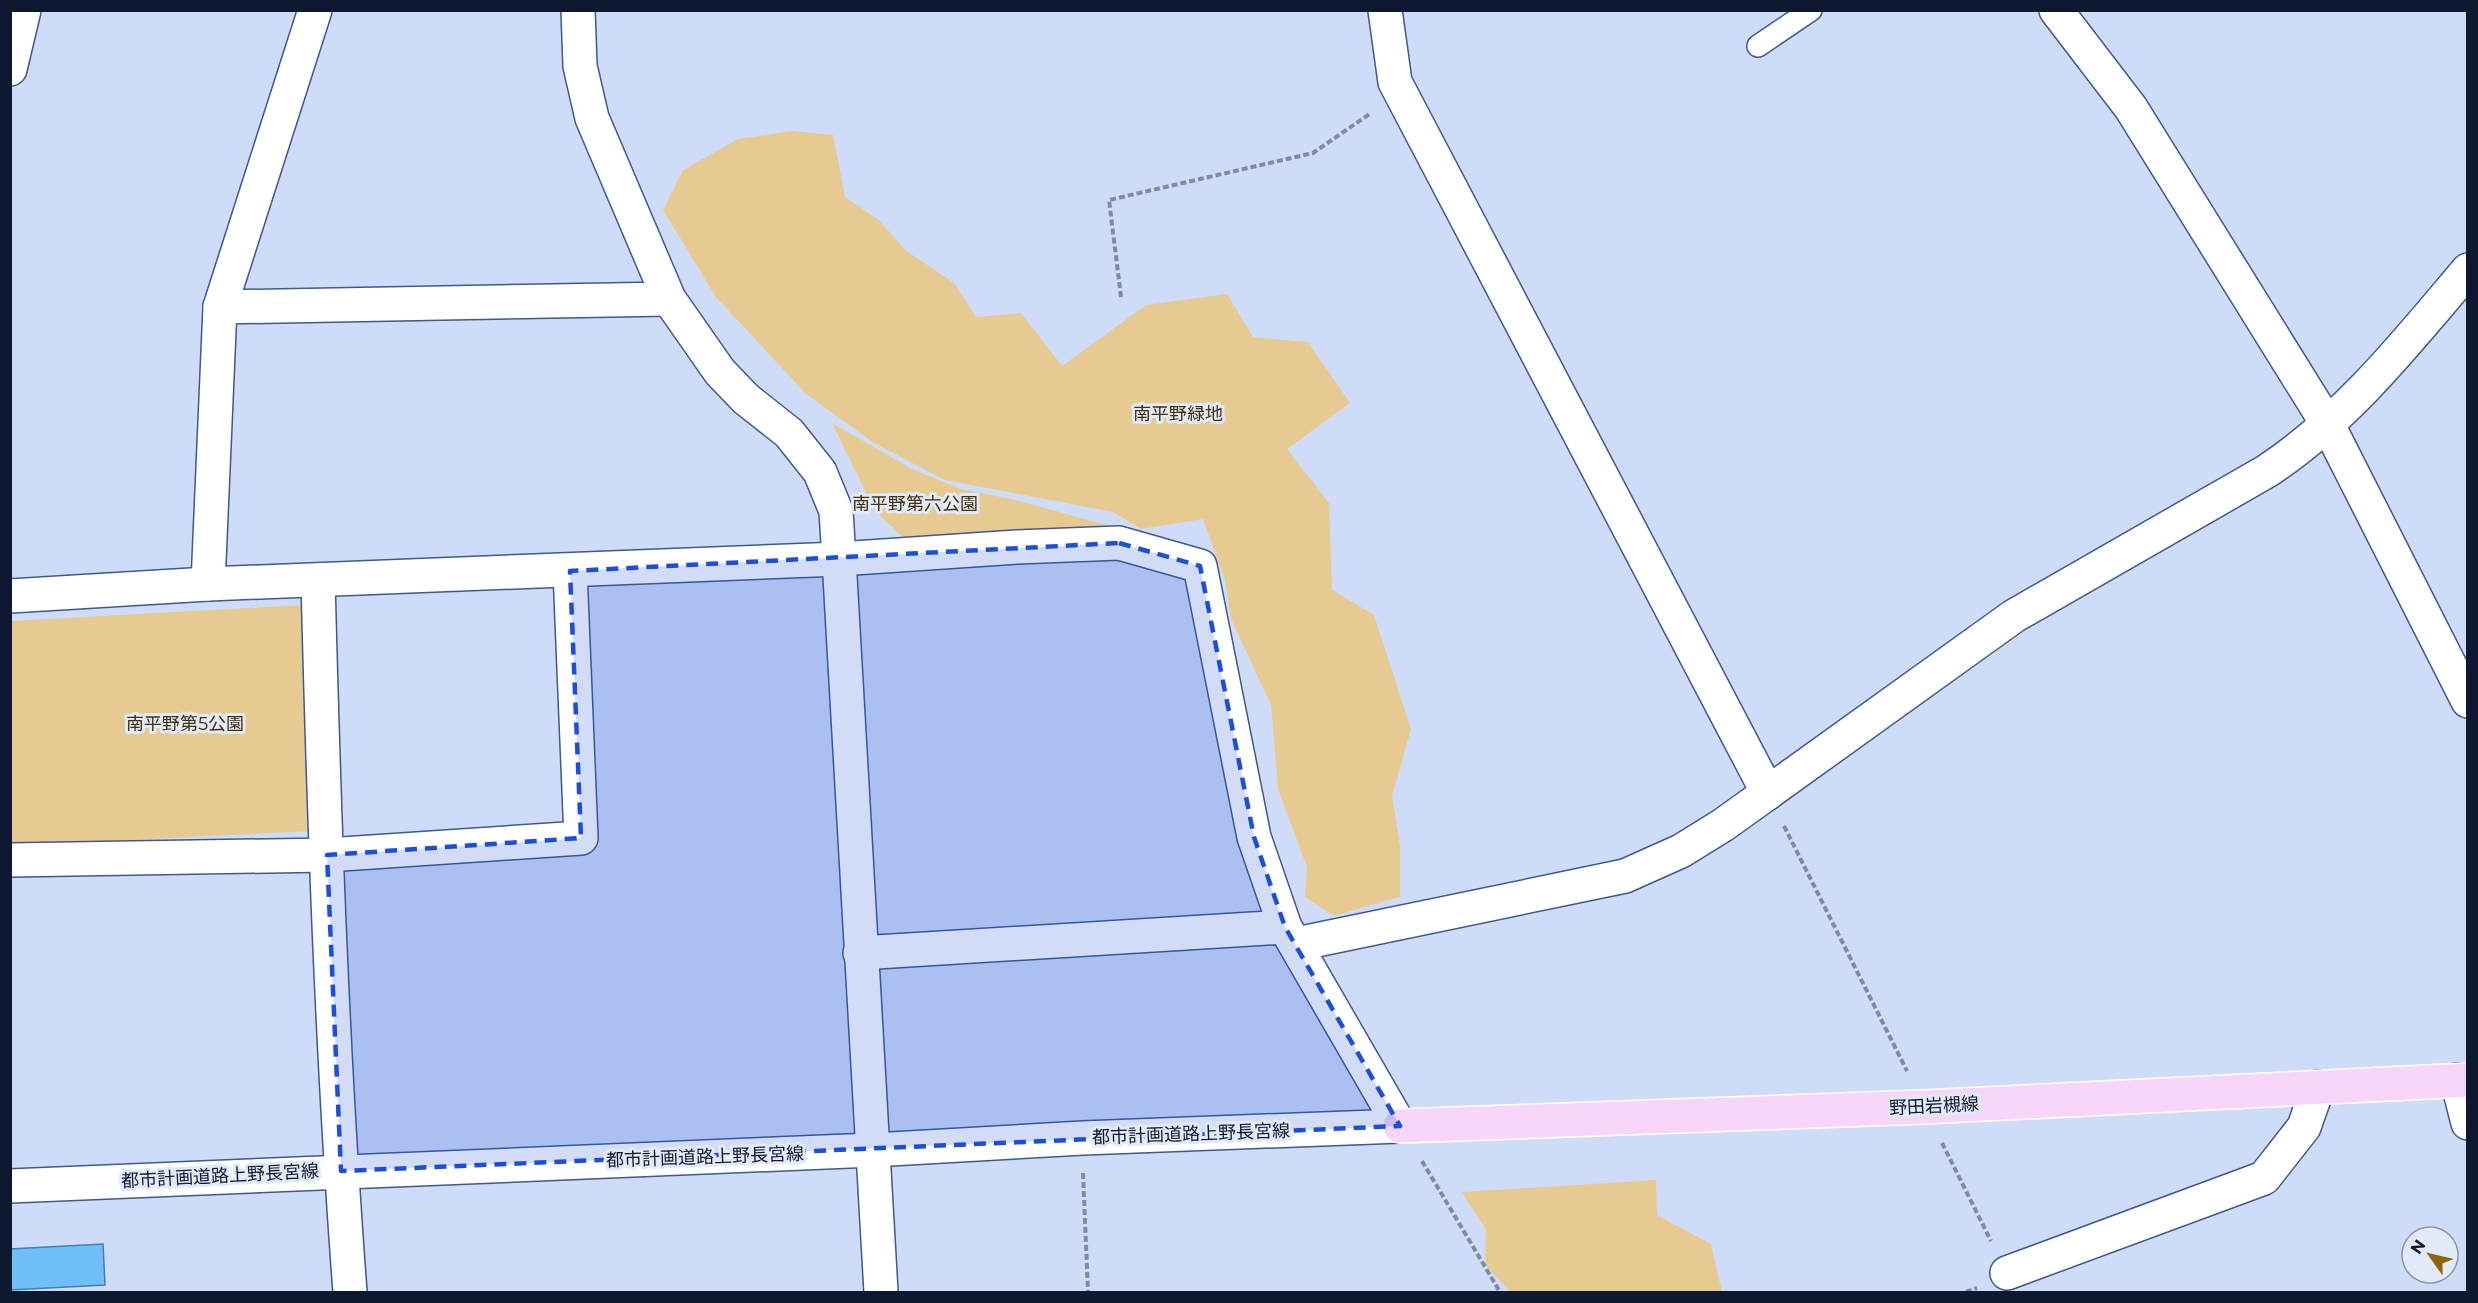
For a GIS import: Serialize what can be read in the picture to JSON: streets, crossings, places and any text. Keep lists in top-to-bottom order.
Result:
{
  "streets": {
    "main road": ["野田岩槻線"],
    "street": ["都市計画道路上野長宮線"]
  },
  "crossings": [
    ["野田岩槻線", "都市計画道路上野長宮線"]
  ],
  "parks": ["南平野緑地", "南平野第六公園", "南平野第5公園"],
  "north": "top left"
}
